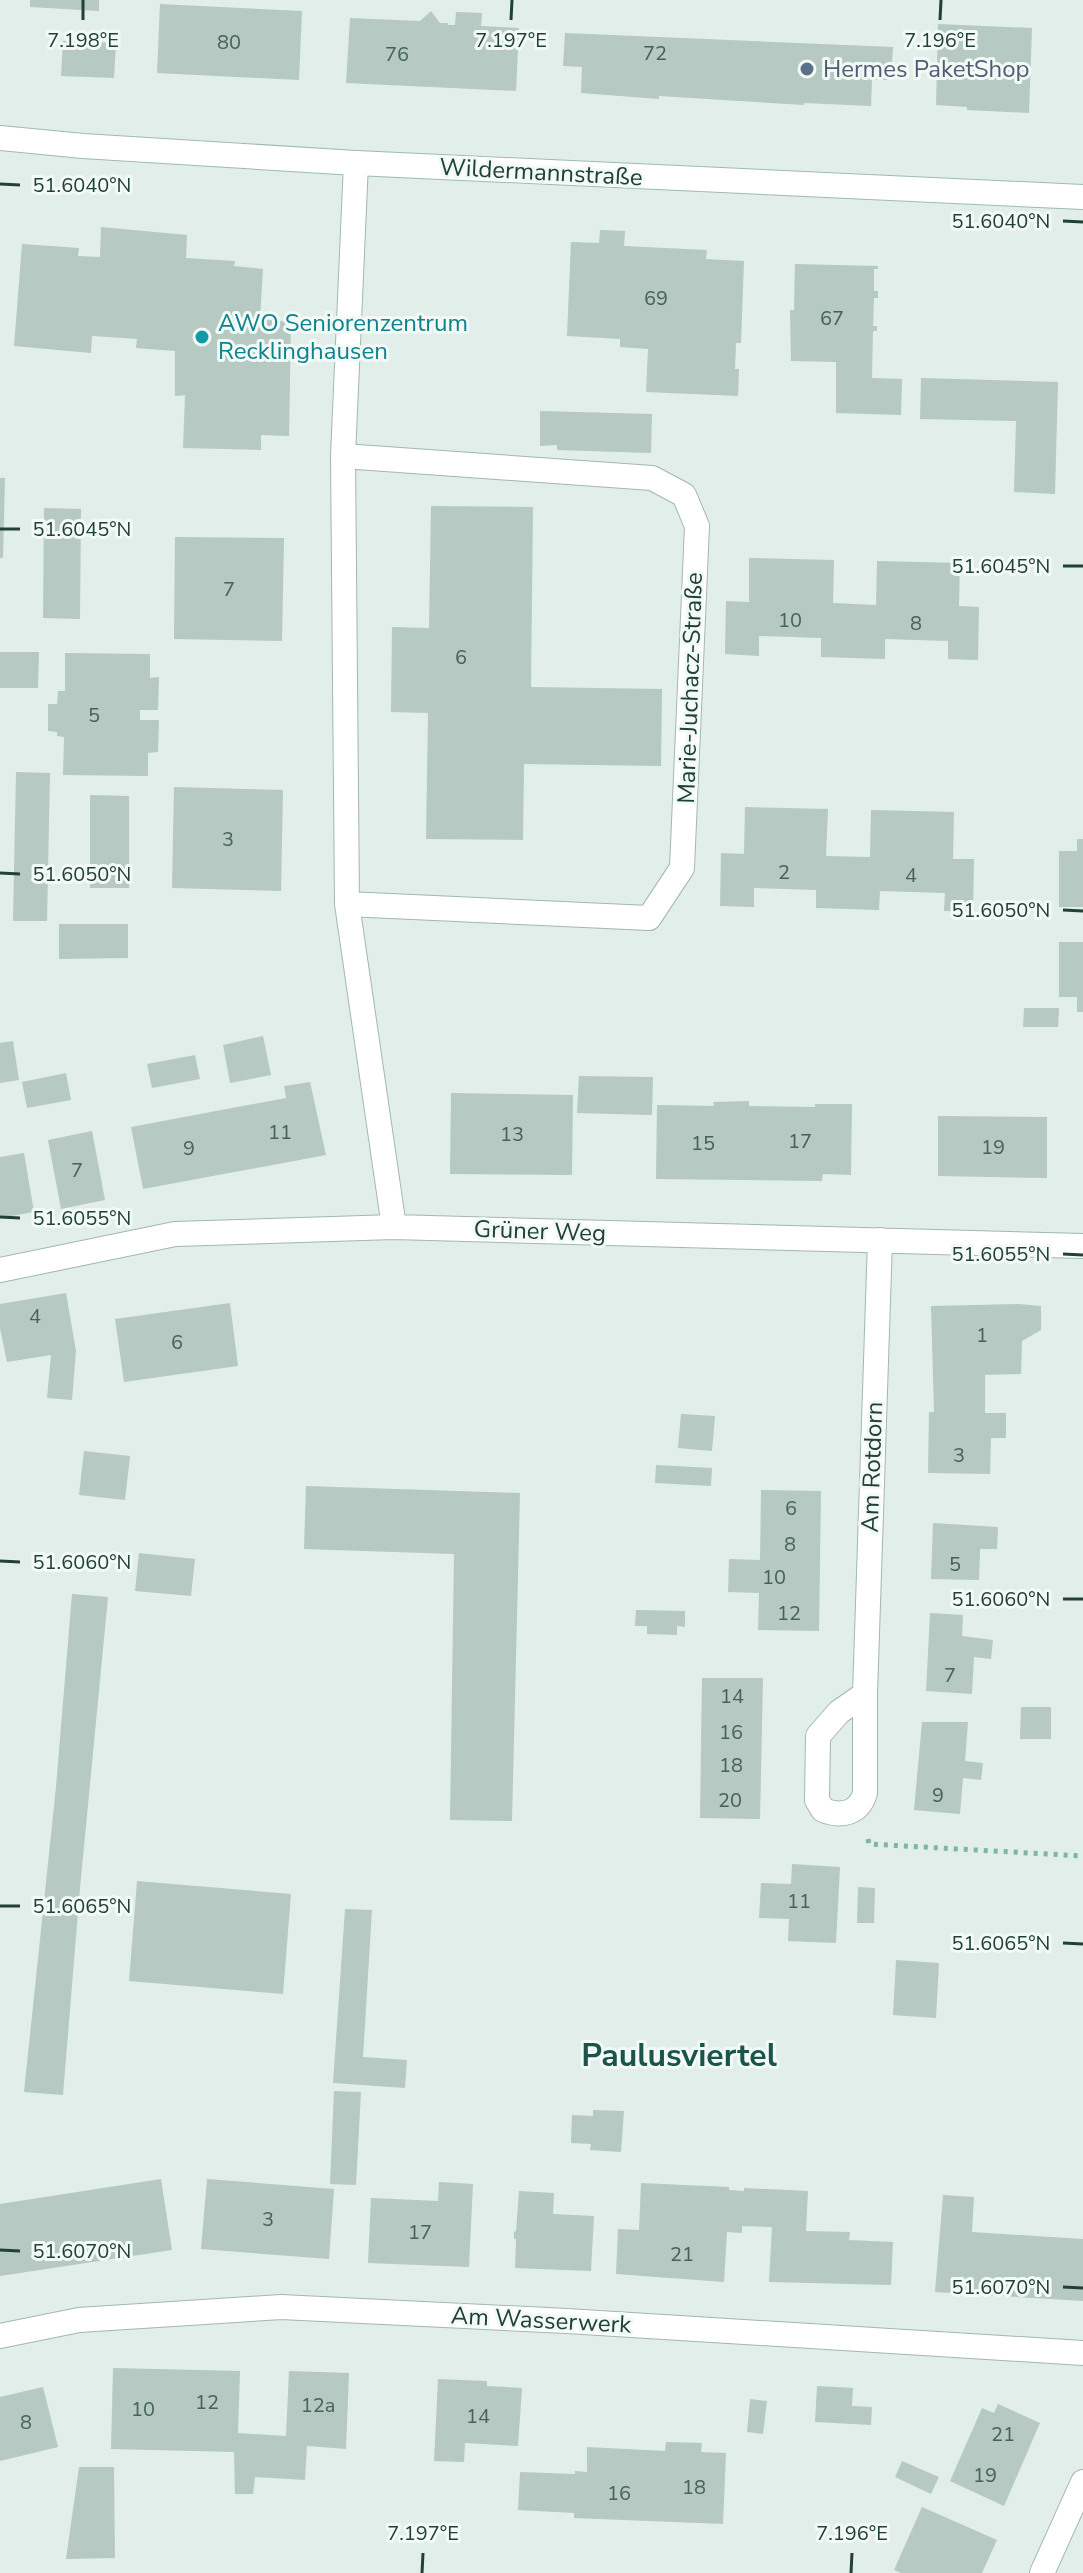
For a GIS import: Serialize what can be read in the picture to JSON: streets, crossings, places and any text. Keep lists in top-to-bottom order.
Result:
{
  "streets": {
    "street": [
      "Wildermannstraße",
      "Marie-Juchacz-Straße",
      "Grüner Weg",
      "Am Rotdorn",
      "Am Wasserwerk"
    ]
  },
  "crossings": [
    ["Grüner Weg", "Am Rotdorn"]
  ],
  "districts": ["Paulusviertel"],
  "places": ["Hermes PaketShop", "AWO Seniorenzentrum Recklinghausen"],
  "house_numbers": [
    "80",
    "72",
    "76",
    "69",
    "67",
    "7",
    "10",
    "8",
    "6",
    "5",
    "3",
    "2",
    "4",
    "11",
    "13",
    "17",
    "15",
    "19",
    "9",
    "7",
    "4",
    "1",
    "6",
    "3",
    "6",
    "8",
    "5",
    "10",
    "12",
    "7",
    "14",
    "16",
    "18",
    "9",
    "20",
    "11",
    "3",
    "17",
    "21",
    "12",
    "12a",
    "10",
    "14",
    "8",
    "21",
    "19",
    "18",
    "16"
  ],
  "coordinates": [
    "7.198°E",
    "7.197°E",
    "7.196°E",
    "51.6040°N",
    "51.6045°N",
    "51.6050°N",
    "51.6055°N",
    "51.6060°N",
    "51.6065°N",
    "51.6070°N"
  ]
}
